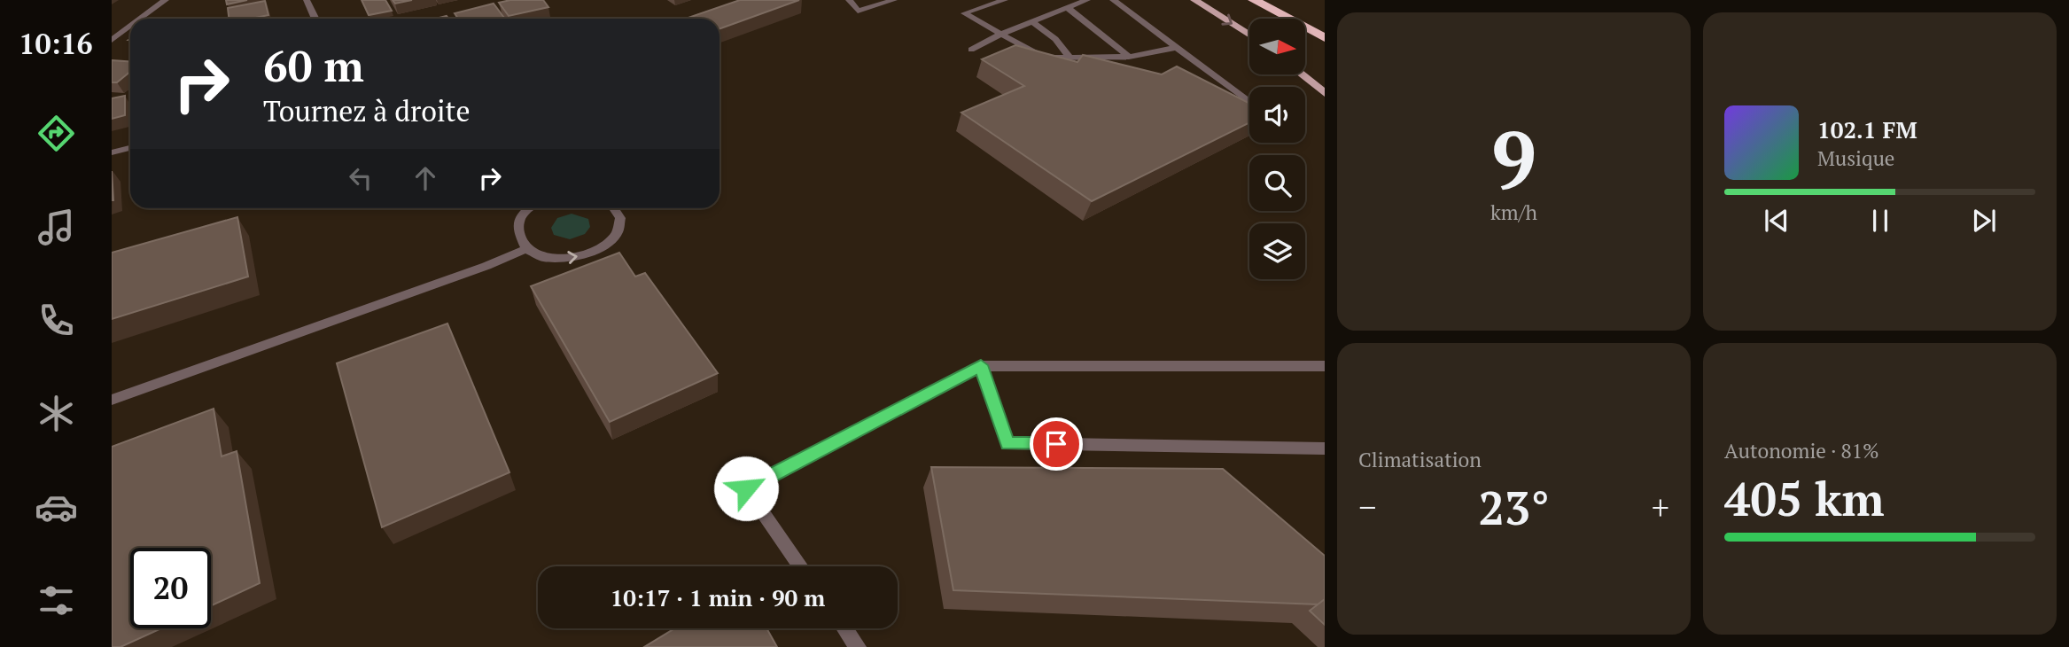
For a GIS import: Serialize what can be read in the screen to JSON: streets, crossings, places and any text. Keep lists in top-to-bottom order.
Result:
{
  "north": "right",
  "page": {
    "tabs": "10:16",
    "tile": [
      ["9", "km/h"],
      "Climatisation",
      ["Autonomie · 81%", "405 km"]
    ],
    "turn": ["60 m", "Tournez à droite"],
    "song": ["102.1 FM", "Musique"],
    "heat": ["−", "23°", "+"],
    "limit": "20",
    "trip": "10:17 · 1 min · 90 m"
  }
}
